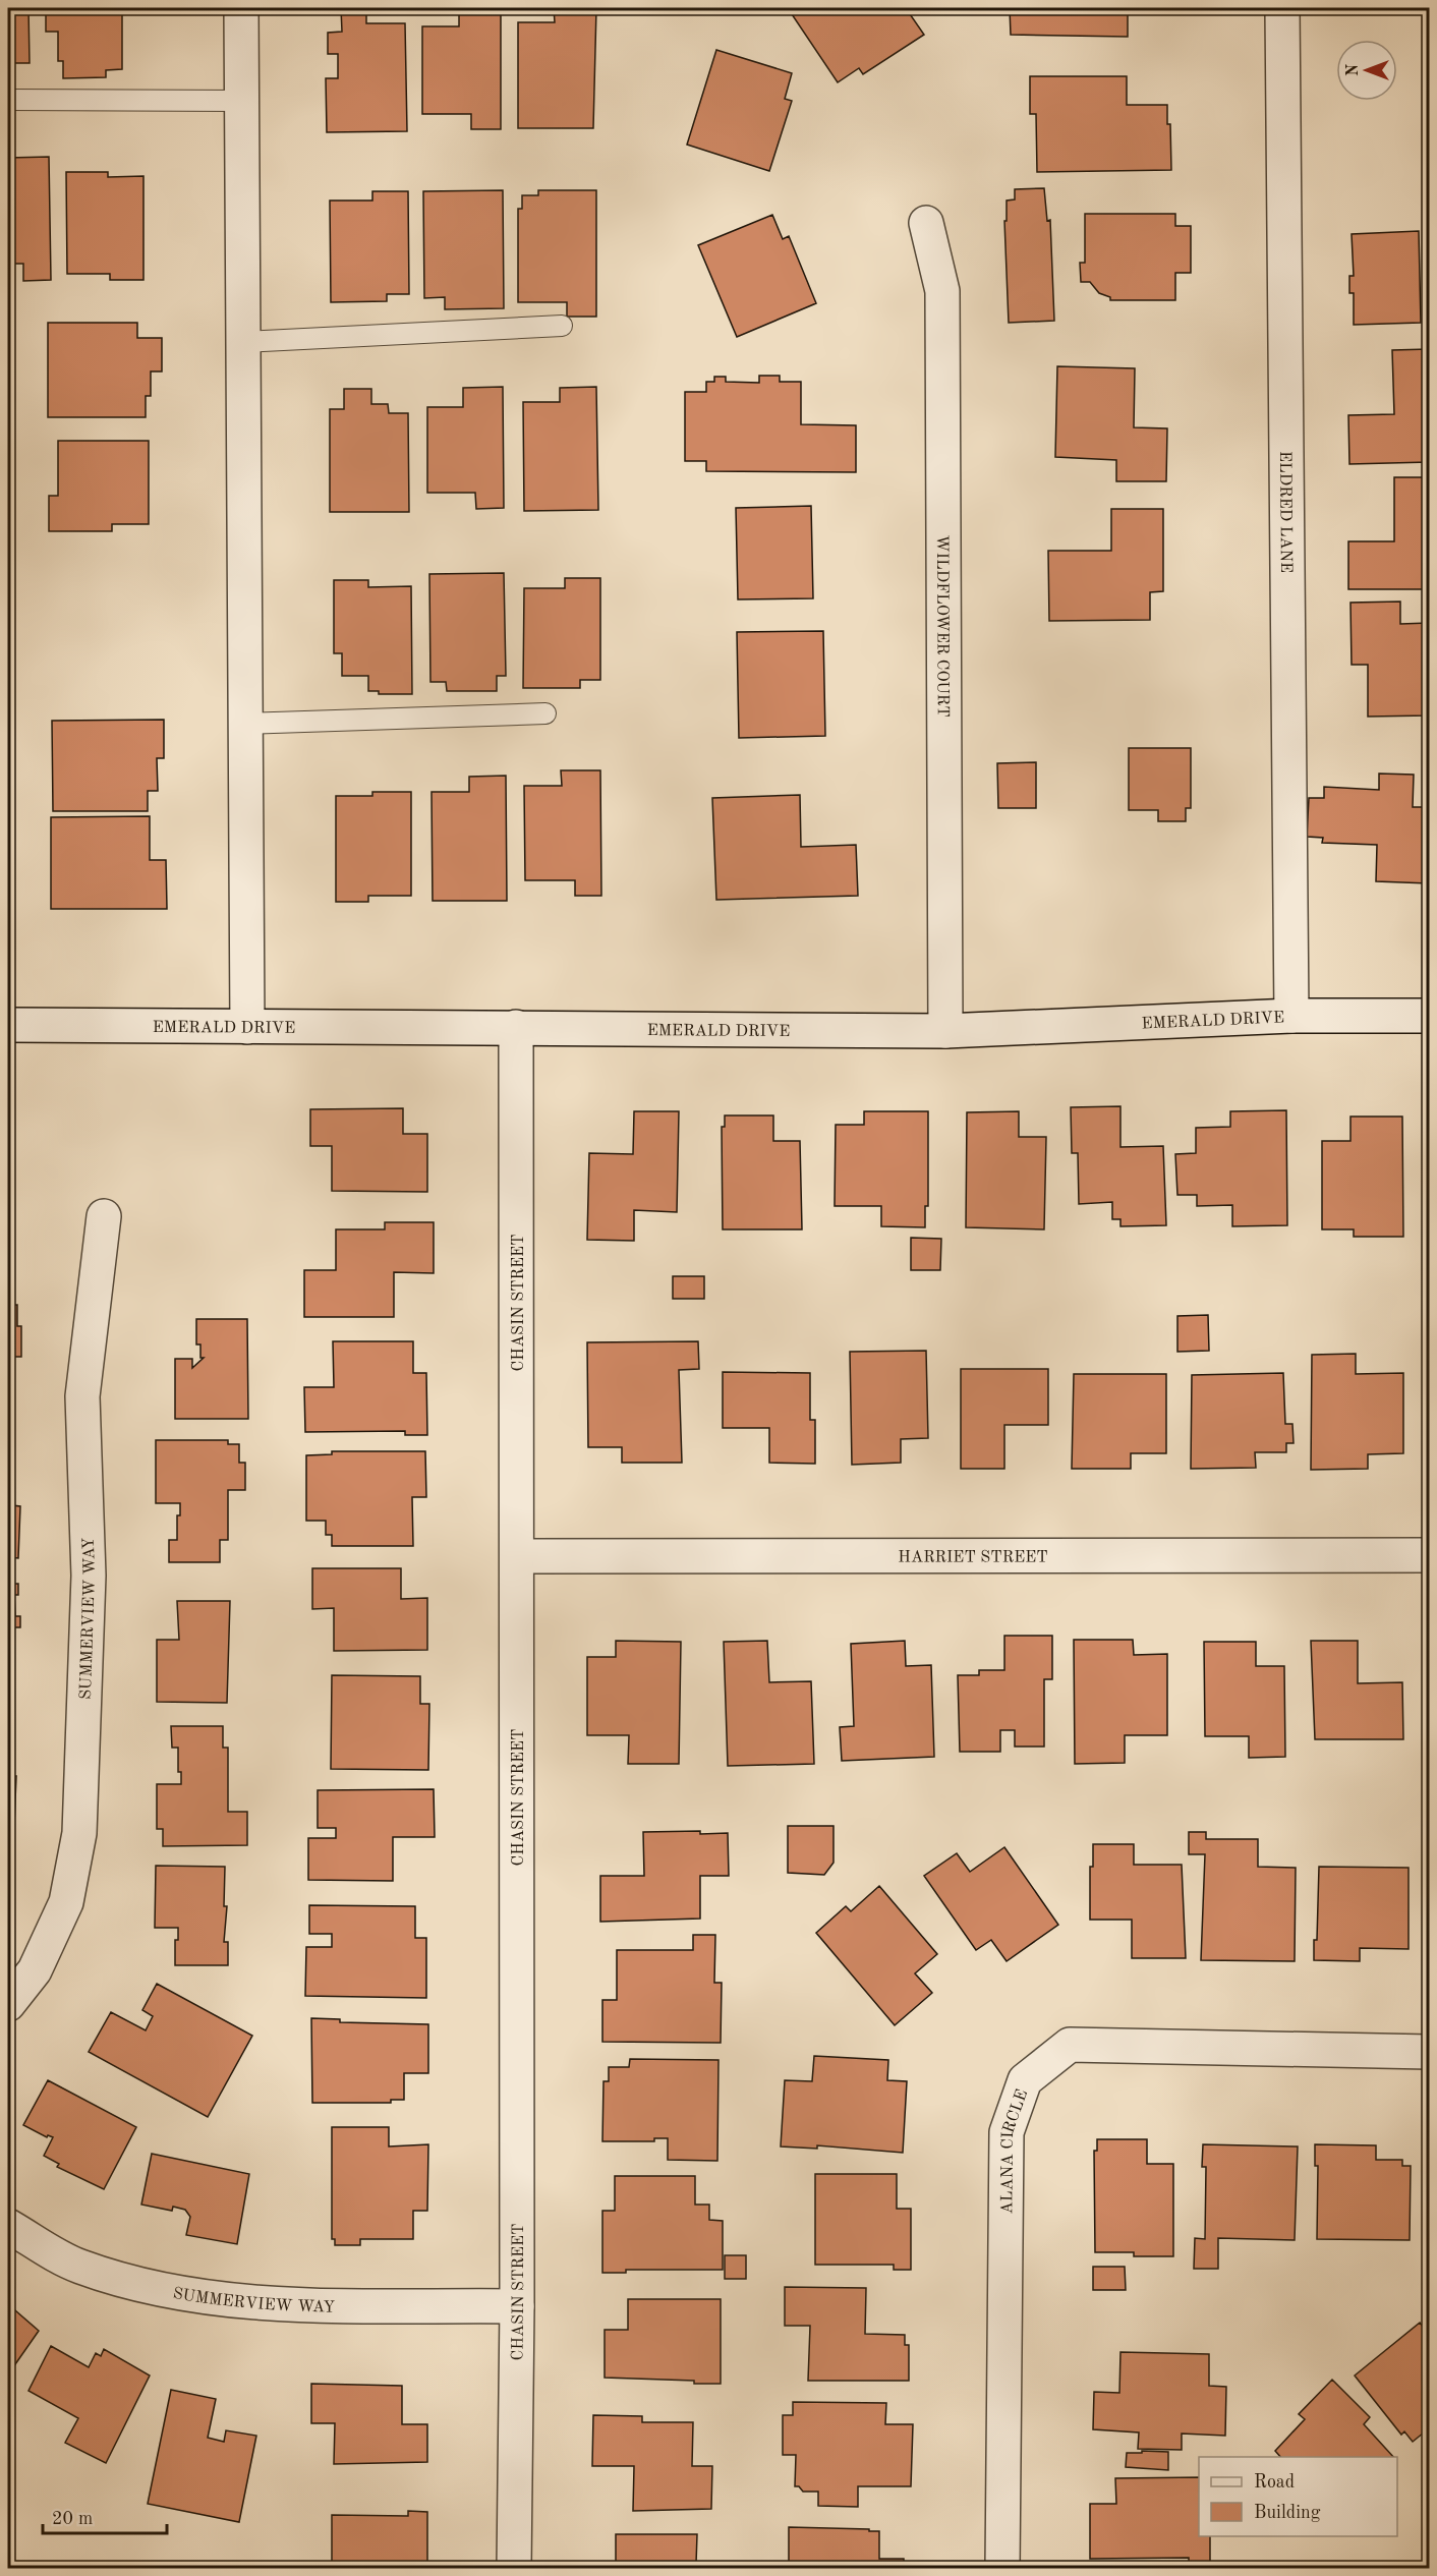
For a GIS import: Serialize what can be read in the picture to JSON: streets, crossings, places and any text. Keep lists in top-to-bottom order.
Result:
{
  "streets": {
    "street": [
      "ELDRED LANE",
      "WILDFLOWER COURT",
      "EMERALD DRIVE",
      "CHASIN STREET",
      "HARRIET STREET",
      "SUMMERVIEW WAY",
      "ALANA CIRCLE"
    ]
  },
  "crossings": [
    ["ELDRED LANE", "EMERALD DRIVE"],
    ["WILDFLOWER COURT", "EMERALD DRIVE"],
    ["EMERALD DRIVE", "CHASIN STREET"],
    ["CHASIN STREET", "HARRIET STREET"],
    ["CHASIN STREET", "SUMMERVIEW WAY"]
  ],
  "legend": ["Road", "Building"],
  "scale_bar": "20 m",
  "north": "left"
}
